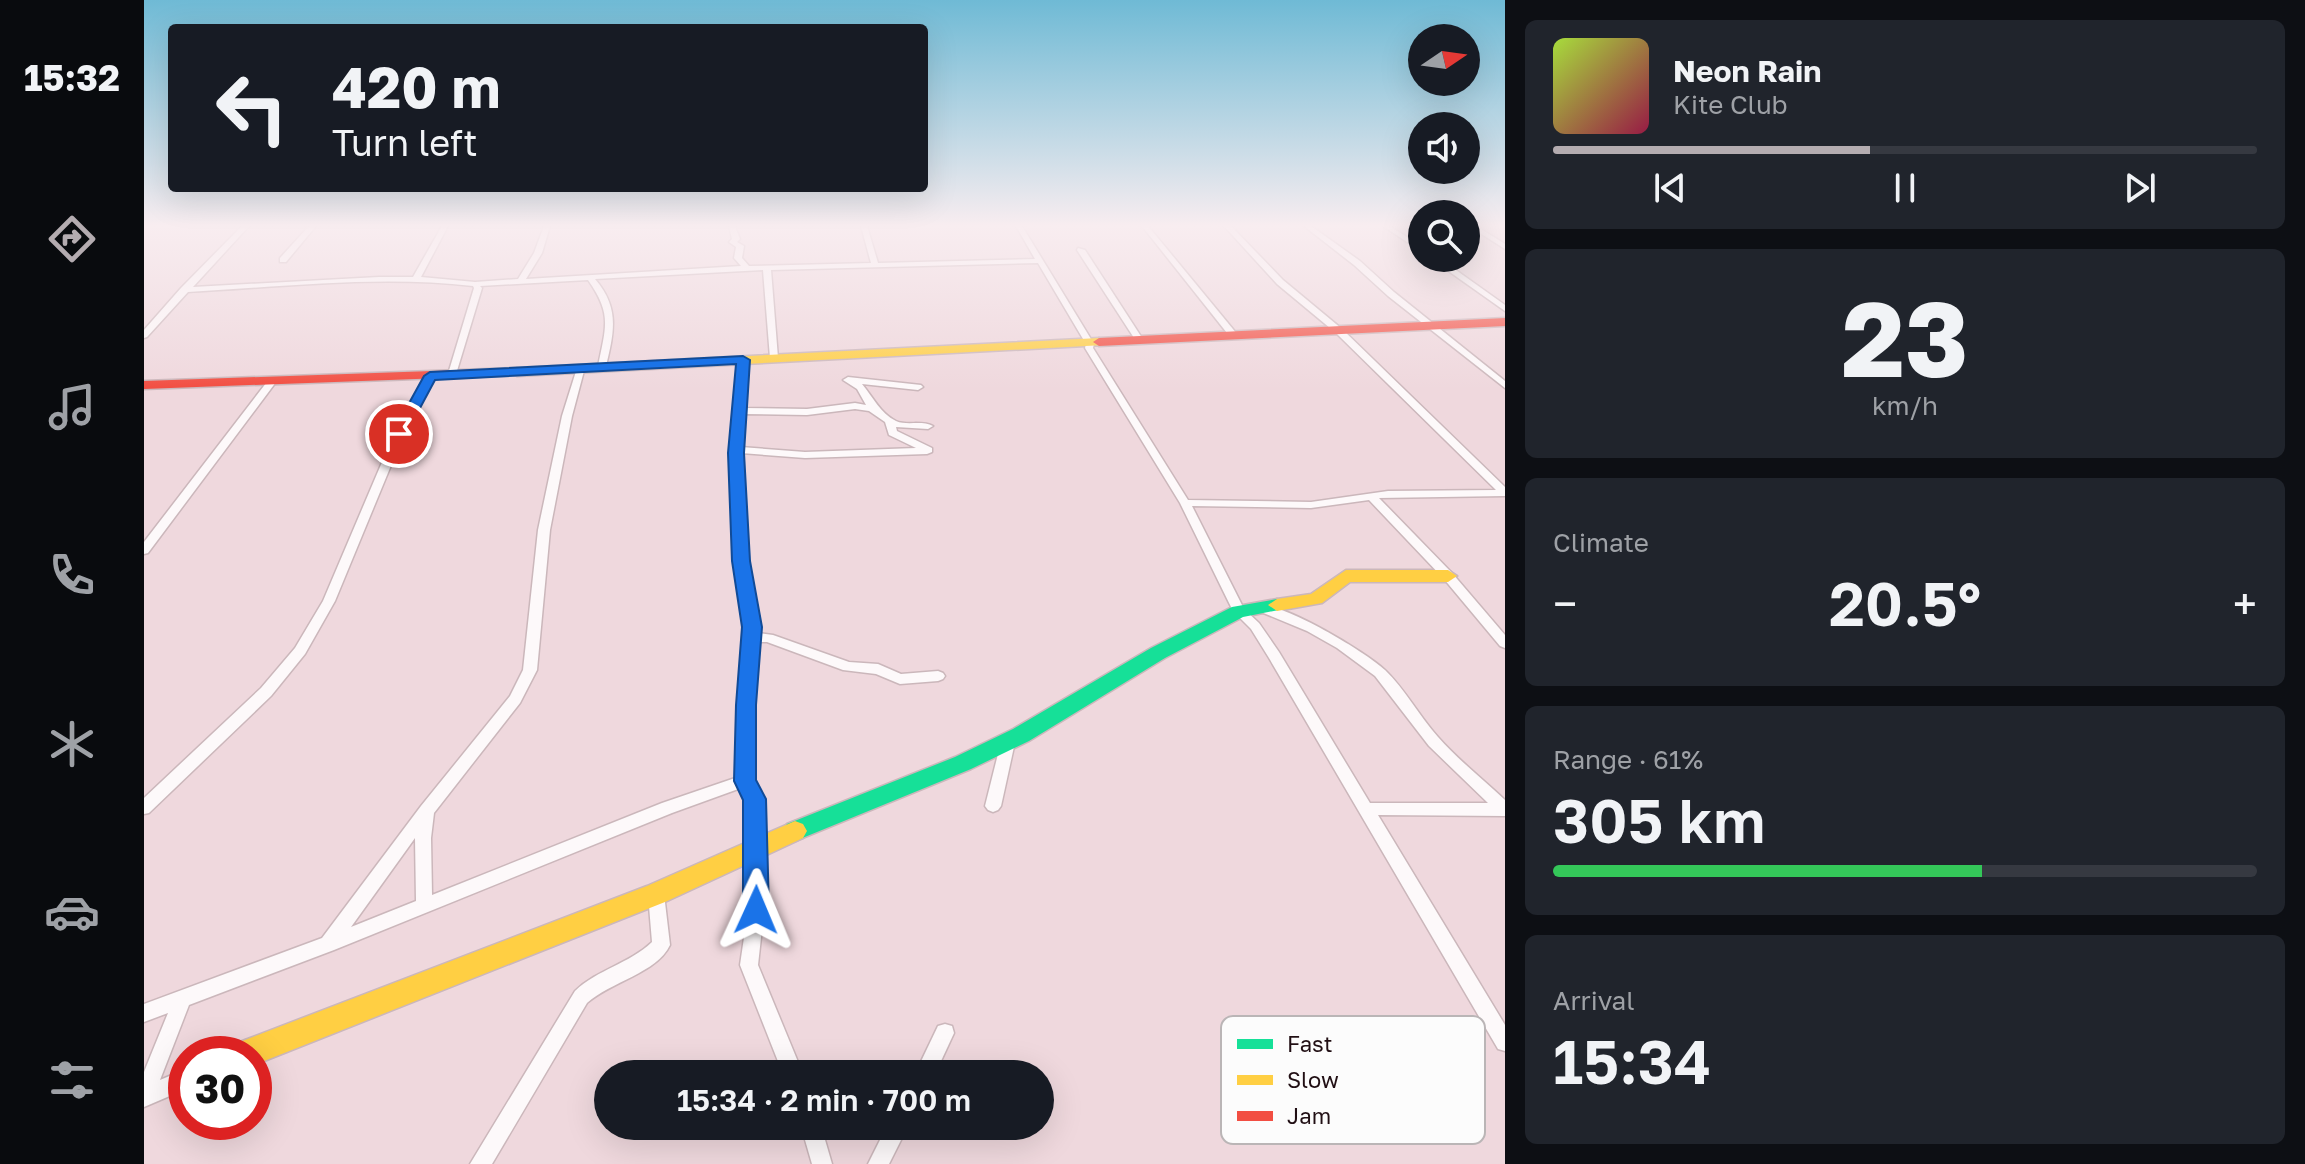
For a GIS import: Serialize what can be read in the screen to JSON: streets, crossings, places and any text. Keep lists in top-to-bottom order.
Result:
{
  "legend": ["Fast", "Slow", "Jam"],
  "north": "right",
  "page": {
    "tabs": "15:32",
    "turn": ["420 m", "Turn left"],
    "song": ["Neon Rain", "Kite Club"],
    "tile": [
      ["23", "km/h"],
      "Climate",
      ["Range · 61%", "305 km"],
      ["Arrival", "15:34"]
    ],
    "heat": ["−", "20.5°", "+"],
    "limit": "30",
    "trip": "15:34 · 2 min · 700 m"
  }
}
